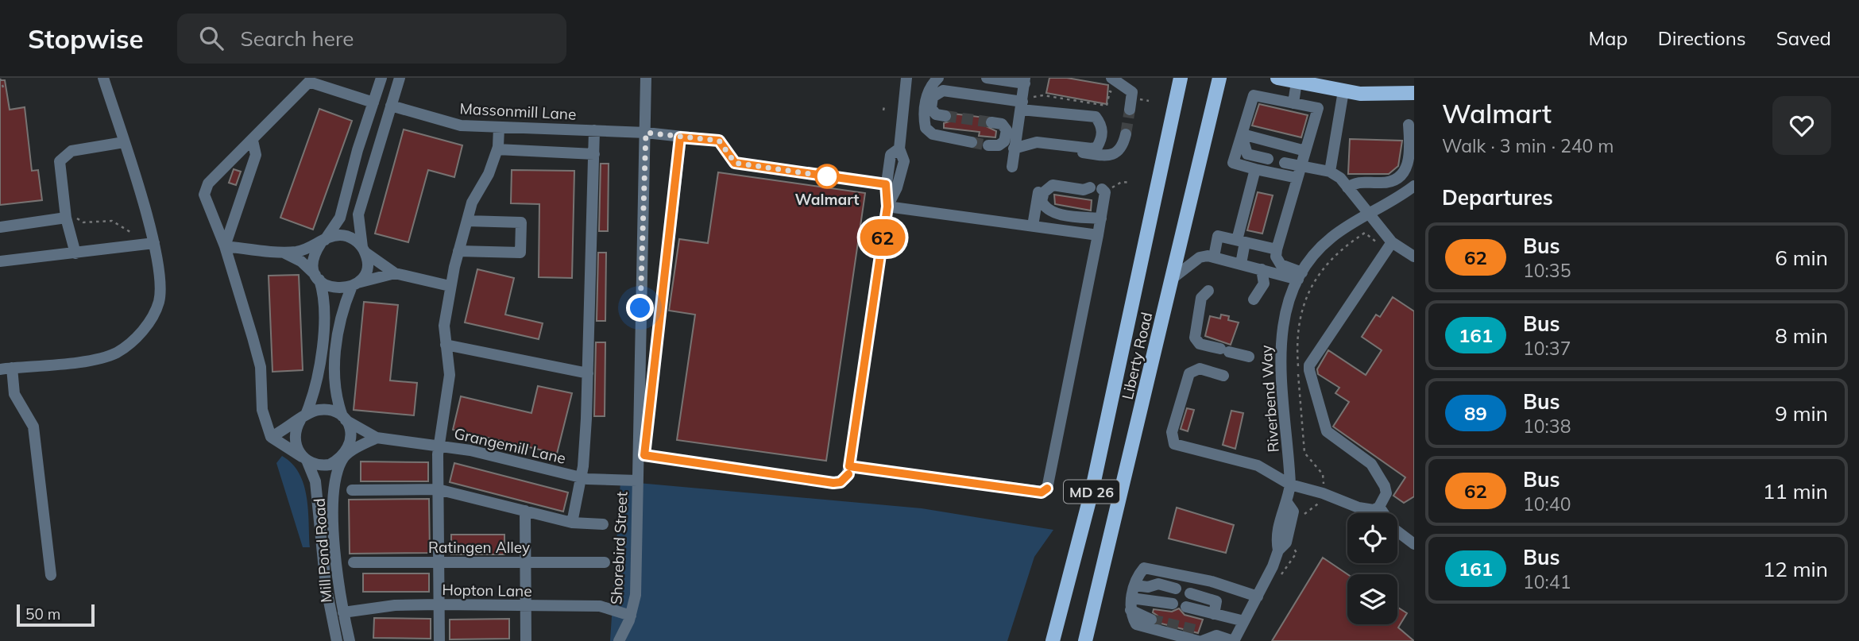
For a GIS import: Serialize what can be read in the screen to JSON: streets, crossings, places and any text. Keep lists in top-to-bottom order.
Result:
{
  "streets": {
    "main road": ["Liberty Road", "MD 26"],
    "street": [
      "Massonmill Lane",
      "Riverbend Way",
      "Grangemill Lane",
      "Ratingen Alley",
      "Shorebird Street",
      "Mill Pond Road",
      "Hopton Lane"
    ]
  },
  "crossings": [
    ["Massonmill Lane", "Mill Pond Road"],
    ["Grangemill Lane", "Shorebird Street"],
    ["Shorebird Street", "Hopton Lane"],
    ["Mill Pond Road", "Hopton Lane"]
  ],
  "places": ["Walmart"],
  "lines": ["bus line 62"],
  "scale_bar": "50 m",
  "page": {
    "header": "Stopwise",
    "search": "Search here",
    "nav": ["Map", "Directions", "Saved"],
    "on_map": "62",
    "heading": [
      ["Walmart", "Walk · 3 min · 240 m"],
      "Departures"
    ],
    "list": [
      {
        "mark": "62",
        "name": "Bus",
        "note": "10:35",
        "value": "6 min"
      },
      {
        "mark": "161",
        "name": "Bus",
        "note": "10:37",
        "value": "8 min"
      },
      {
        "mark": "89",
        "name": "Bus",
        "note": "10:38",
        "value": "9 min"
      },
      {
        "mark": "62",
        "name": "Bus",
        "note": "10:40",
        "value": "11 min"
      },
      {
        "mark": "161",
        "name": "Bus",
        "note": "10:41",
        "value": "12 min"
      }
    ],
    "scale": "50 m"
  }
}
